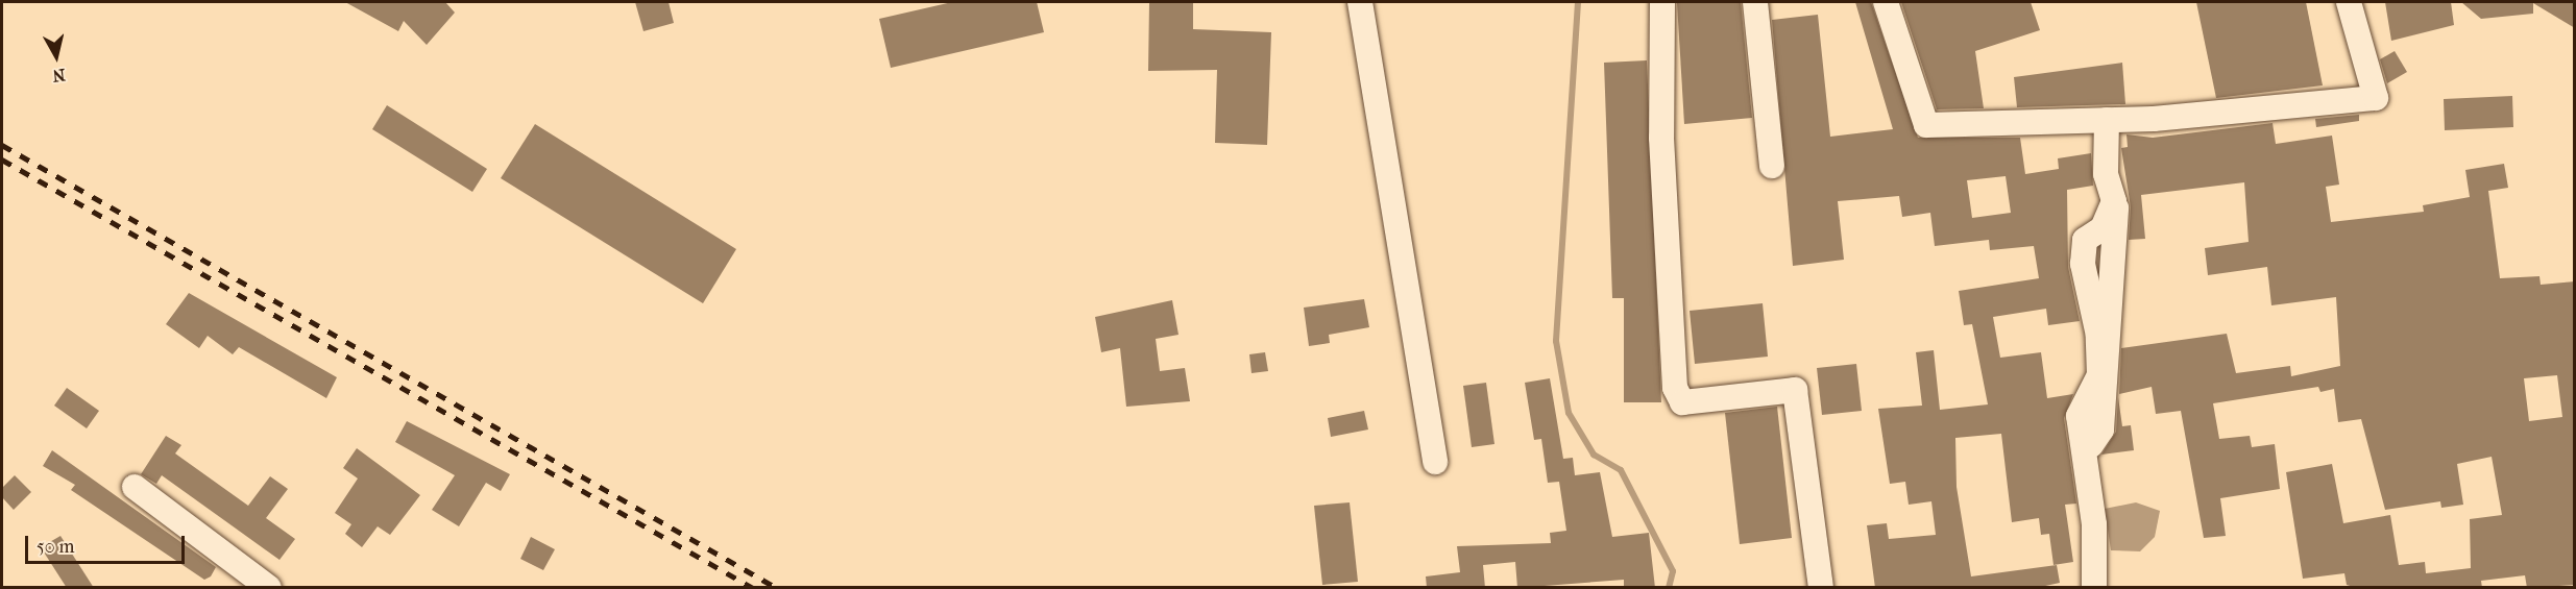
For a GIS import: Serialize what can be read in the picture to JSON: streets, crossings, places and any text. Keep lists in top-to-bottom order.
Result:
{
  "scale_bar": "50 m",
  "north": "bottom"
}
